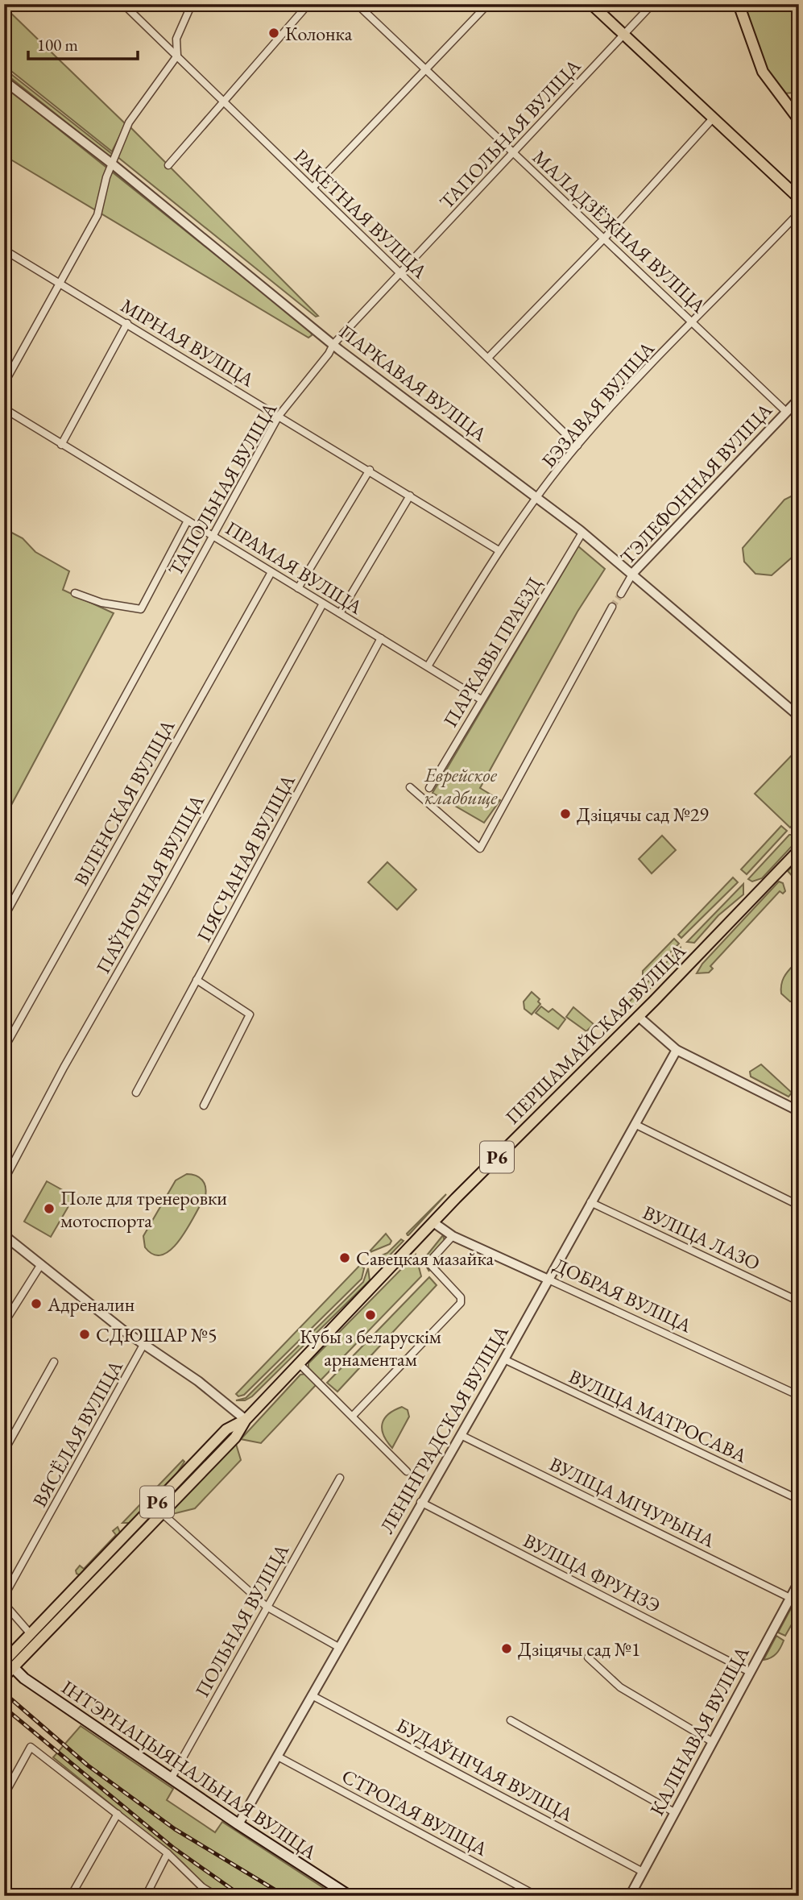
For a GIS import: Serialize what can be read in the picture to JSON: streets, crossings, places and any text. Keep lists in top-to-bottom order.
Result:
{
  "streets": {
    "main road": ["ПЕРШАМАЙСКАЯ ВУЛІЦА", "Р6", "ІНТЭРНАЦЫЯНАЛЬНАЯ ВУЛІЦА"],
    "street": [
      "ТАПОЛЬНАЯ ВУЛІЦА",
      "РАКЕТНАЯ ВУЛІЦА",
      "МАЛАДЗЁЖНАЯ ВУЛІЦА",
      "МІРНАЯ ВУЛІЦА",
      "ПАРКАВАЯ ВУЛІЦА",
      "БЭЗАВАЯ ВУЛІЦА",
      "ТЭЛЕФОННАЯ ВУЛІЦА",
      "ПРАМАЯ ВУЛІЦА",
      "ПАРКАВЫ ПРАЕЗД",
      "ВІЛЕНСКАЯ ВУЛІЦА",
      "ПЯСЧАНАЯ ВУЛІЦА",
      "ПАЎНОЧНАЯ ВУЛІЦА",
      "ВУЛІЦА ЛАЗО",
      "ДОБРАЯ ВУЛІЦА",
      "ВУЛІЦА МАТРОСАВА",
      "ЛЕНІНГРАДСКАЯ ВУЛІЦА",
      "ВЯСЁЛАЯ ВУЛІЦА",
      "ВУЛІЦА МІЧУРЫНА",
      "ВУЛІЦА ФРУНЗЭ",
      "ПОЛЬНАЯ ВУЛІЦА",
      "КАЛІНАВАЯ ВУЛІЦА",
      "БУДАЎНІЧАЯ ВУЛІЦА",
      "СТРОГАЯ ВУЛІЦА"
    ]
  },
  "crossings": [
    ["ТАПОЛЬНАЯ ВУЛІЦА", "РАКЕТНАЯ ВУЛІЦА"],
    ["ТАПОЛЬНАЯ ВУЛІЦА", "МАЛАДЗЁЖНАЯ ВУЛІЦА"],
    ["ТАПОЛЬНАЯ ВУЛІЦА", "МІРНАЯ ВУЛІЦА"],
    ["ТАПОЛЬНАЯ ВУЛІЦА", "ПАРКАВАЯ ВУЛІЦА"],
    ["ТАПОЛЬНАЯ ВУЛІЦА", "ПРАМАЯ ВУЛІЦА"],
    ["РАКЕТНАЯ ВУЛІЦА", "БЭЗАВАЯ ВУЛІЦА"],
    ["МАЛАДЗЁЖНАЯ ВУЛІЦА", "БЭЗАВАЯ ВУЛІЦА"],
    ["МАЛАДЗЁЖНАЯ ВУЛІЦА", "ТЭЛЕФОННАЯ ВУЛІЦА"],
    ["МІРНАЯ ВУЛІЦА", "БЭЗАВАЯ ВУЛІЦА"],
    ["ПАРКАВАЯ ВУЛІЦА", "БЭЗАВАЯ ВУЛІЦА"],
    ["ПАРКАВАЯ ВУЛІЦА", "ТЭЛЕФОННАЯ ВУЛІЦА"],
    ["ПАРКАВАЯ ВУЛІЦА", "ПАРКАВЫ ПРАЕЗД"],
    ["БЭЗАВАЯ ВУЛІЦА", "ПРАМАЯ ВУЛІЦА"],
    ["ПРАМАЯ ВУЛІЦА", "ПАРКАВЫ ПРАЕЗД"],
    ["ПРАМАЯ ВУЛІЦА", "ВІЛЕНСКАЯ ВУЛІЦА"],
    ["ПРАМАЯ ВУЛІЦА", "ПЯСЧАНАЯ ВУЛІЦА"],
    ["ПРАМАЯ ВУЛІЦА", "ПАЎНОЧНАЯ ВУЛІЦА"],
    ["ПЕРШАМАЙСКАЯ ВУЛІЦА", "ДОБРАЯ ВУЛІЦА"],
    ["ПЕРШАМАЙСКАЯ ВУЛІЦА", "ІНТЭРНАЦЫЯНАЛЬНАЯ ВУЛІЦА"],
    ["ВУЛІЦА ЛАЗО", "ЛЕНІНГРАДСКАЯ ВУЛІЦА"],
    ["ДОБРАЯ ВУЛІЦА", "ЛЕНІНГРАДСКАЯ ВУЛІЦА"],
    ["ВУЛІЦА МАТРОСАВА", "ЛЕНІНГРАДСКАЯ ВУЛІЦА"],
    ["ЛЕНІНГРАДСКАЯ ВУЛІЦА", "ВУЛІЦА МІЧУРЫНА"],
    ["ЛЕНІНГРАДСКАЯ ВУЛІЦА", "ВУЛІЦА ФРУНЗЭ"],
    ["ЛЕНІНГРАДСКАЯ ВУЛІЦА", "ІНТЭРНАЦЫЯНАЛЬНАЯ ВУЛІЦА"],
    ["ЛЕНІНГРАДСКАЯ ВУЛІЦА", "БУДАЎНІЧАЯ ВУЛІЦА"],
    ["ЛЕНІНГРАДСКАЯ ВУЛІЦА", "СТРОГАЯ ВУЛІЦА"],
    ["ВУЛІЦА МІЧУРЫНА", "КАЛІНАВАЯ ВУЛІЦА"],
    ["ВУЛІЦА ФРУНЗЭ", "КАЛІНАВАЯ ВУЛІЦА"],
    ["ПОЛЬНАЯ ВУЛІЦА", "ІНТЭРНАЦЫЯНАЛЬНАЯ ВУЛІЦА"],
    ["КАЛІНАВАЯ ВУЛІЦА", "БУДАЎНІЧАЯ ВУЛІЦА"]
  ],
  "parks": ["Еврейское кладбище"],
  "places": [
    "Колонка",
    "Дзіцячы сад №29",
    "Поле для тренеровки мотоспорта",
    "Савецкая мазайка",
    "Адреналин",
    "Кубы з беларускім арнаментам",
    "СДЮШАР №5",
    "Дзіцячы сад №1"
  ],
  "scale_bar": "100 m"
}
